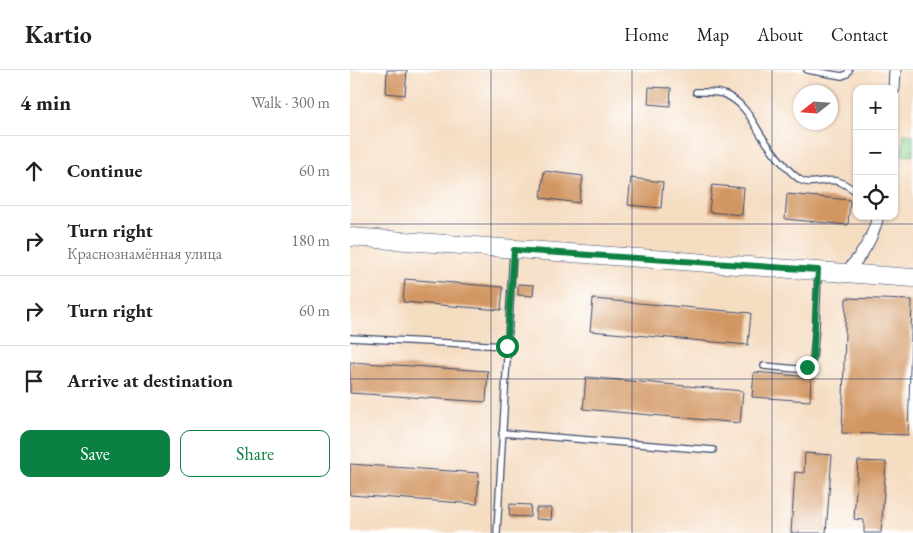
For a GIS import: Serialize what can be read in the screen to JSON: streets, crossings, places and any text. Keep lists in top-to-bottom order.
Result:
{
  "north": "left",
  "page": {
    "header": "Kartio",
    "nav": [
      "Home",
      "Map",
      "About",
      "Contact"
    ],
    "heading": ["4 min", "Walk · 300 m"],
    "map_buttons": ["+", "−"],
    "list": [
      ["Continue", "60 m"],
      ["Turn right", "Краснознамённая улица", "180 m"],
      ["Turn right", "60 m"],
      "Arrive at destination"
    ],
    "buttons": ["Save", "Share"]
  }
}
